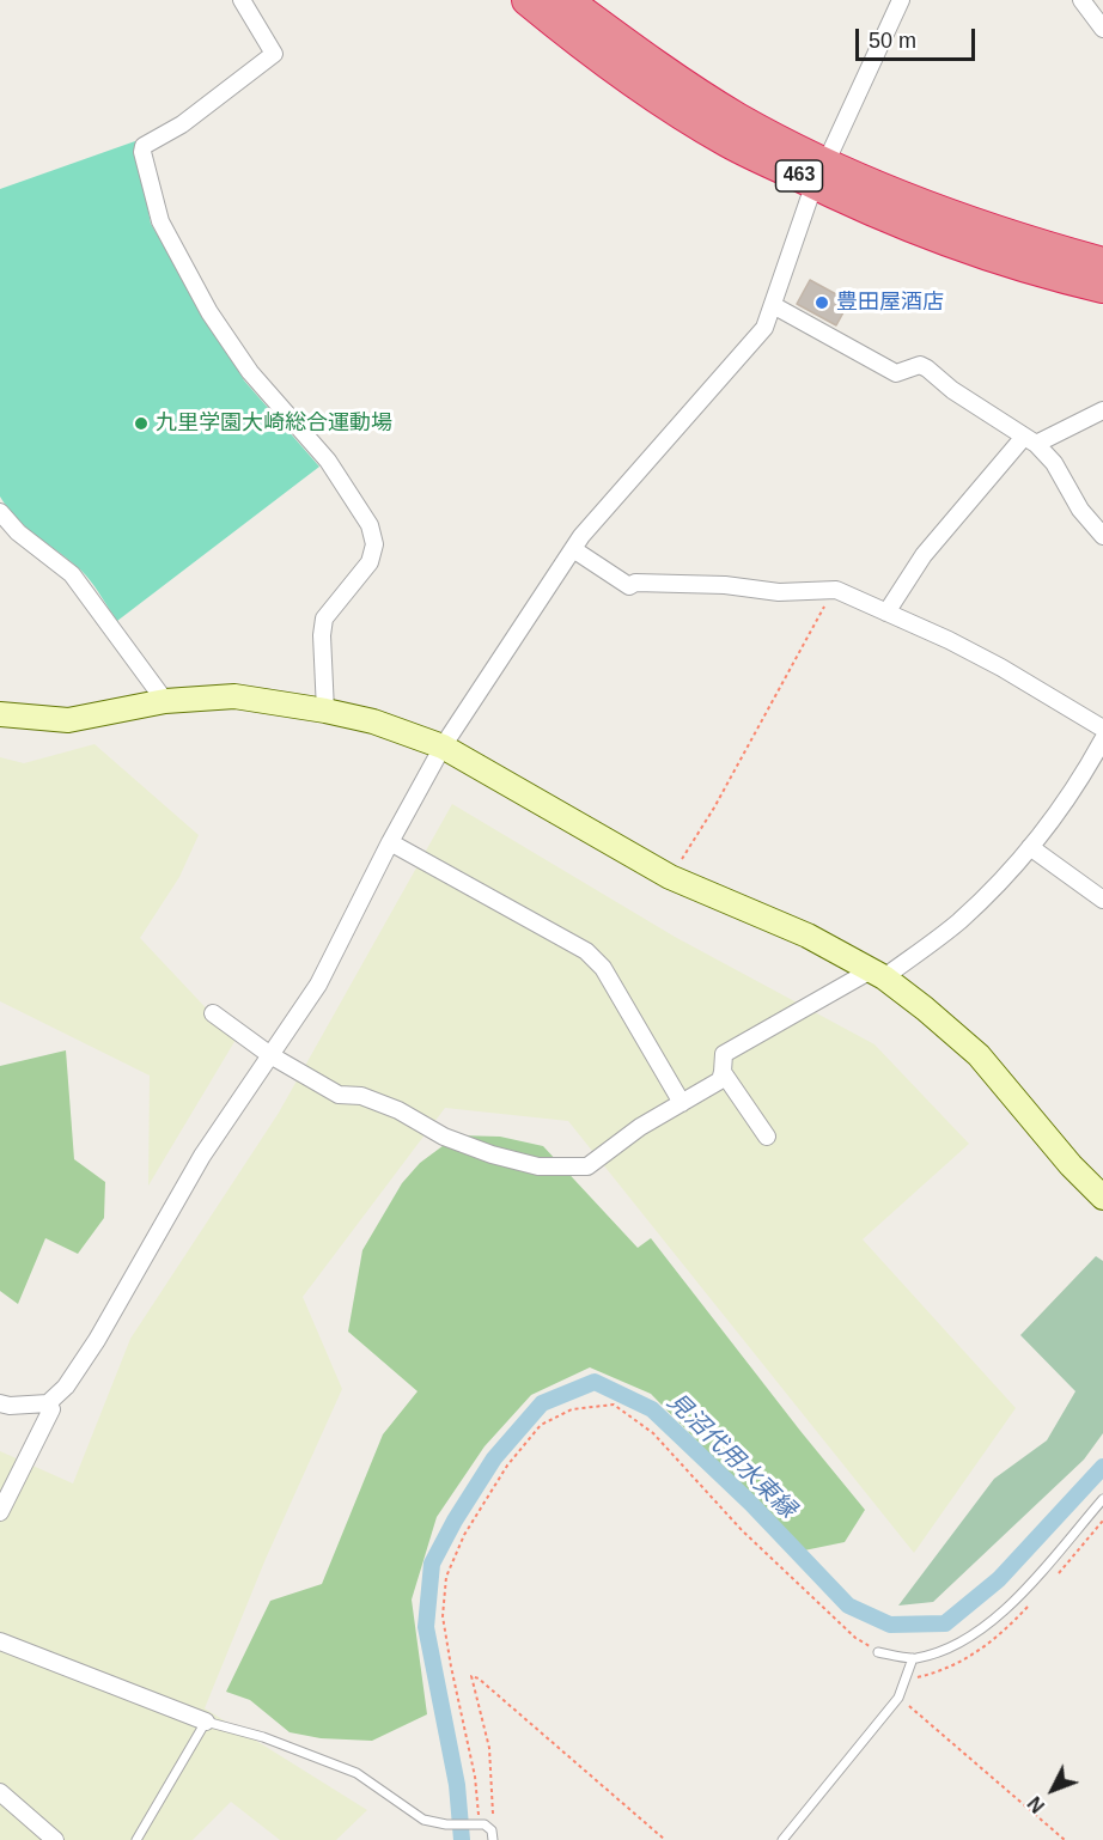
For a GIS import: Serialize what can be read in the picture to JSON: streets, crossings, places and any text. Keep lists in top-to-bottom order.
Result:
{
  "streets": {
    "highway": ["463"]
  },
  "water": ["見沼代用水東縁"],
  "places": ["豊田屋酒店", "九里学園大崎総合運動場"],
  "scale_bar": "50 m",
  "north": "bottom left"
}
